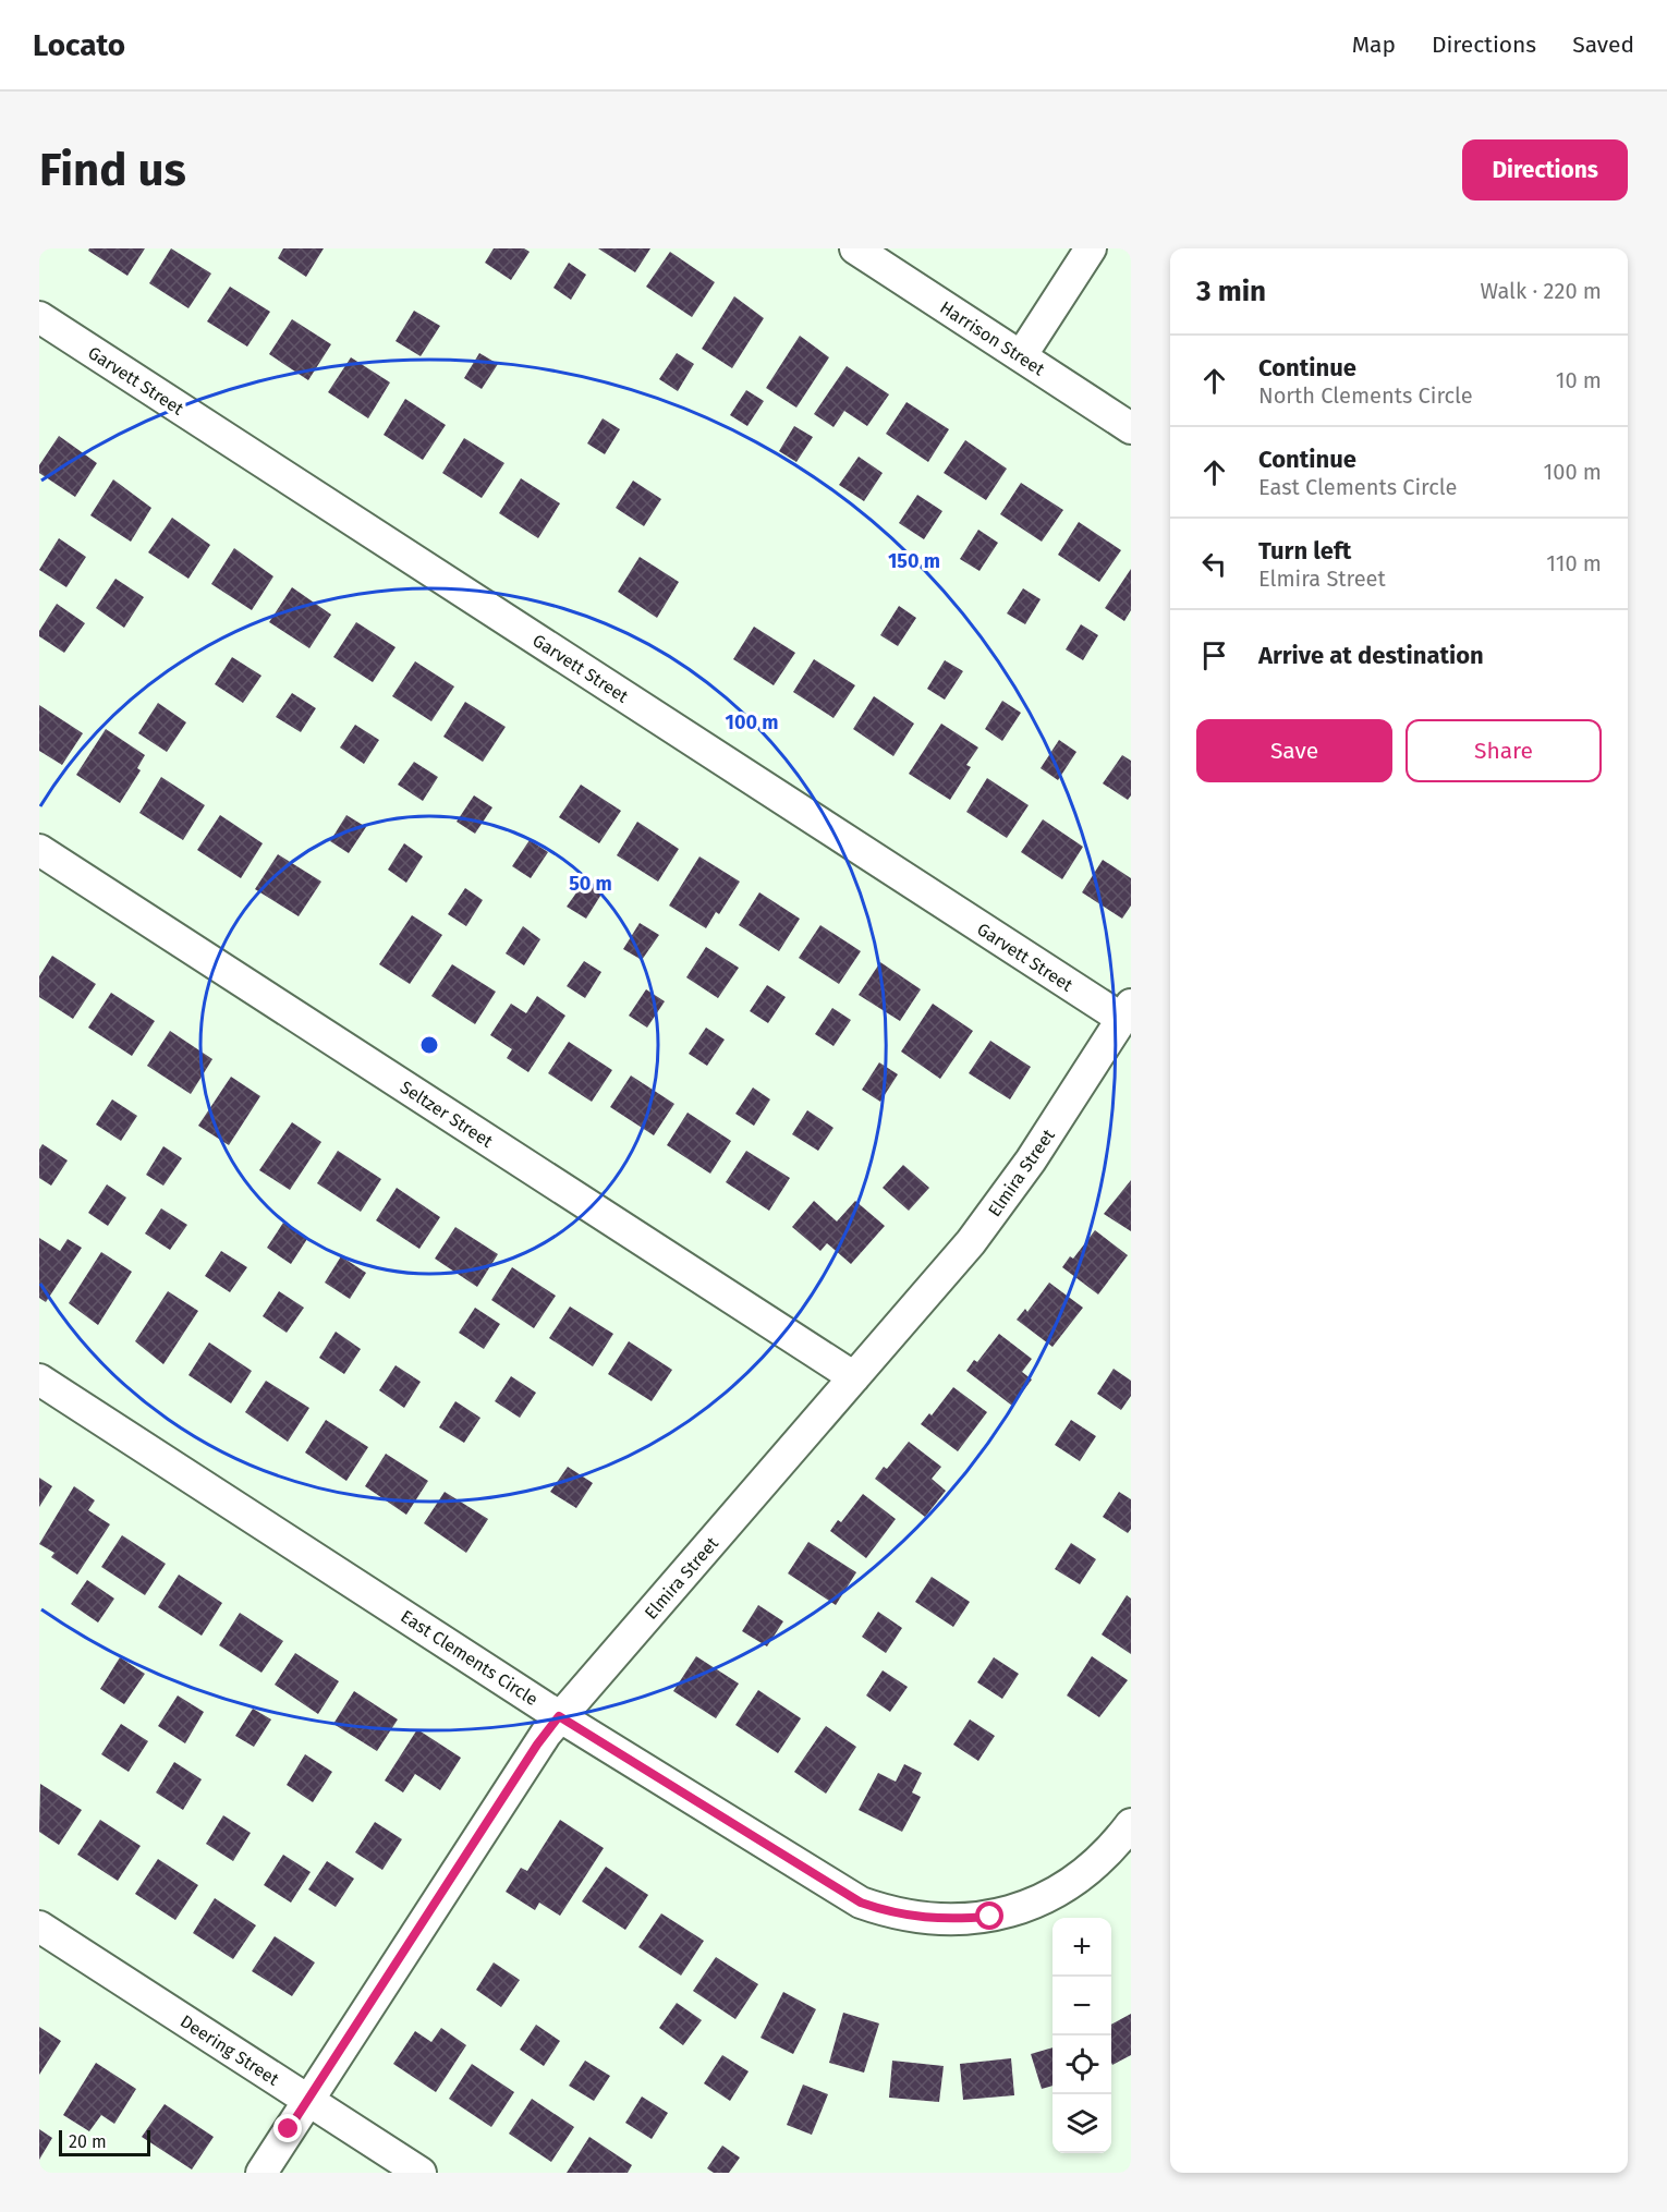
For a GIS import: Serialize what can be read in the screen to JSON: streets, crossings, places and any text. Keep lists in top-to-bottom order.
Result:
{
  "streets": {
    "street": [
      "Harrison Street",
      "Garvett Street",
      "Seltzer Street",
      "Elmira Street",
      "East Clements Circle",
      "Deering Street"
    ]
  },
  "crossings": [
    ["Garvett Street", "Elmira Street"],
    ["Seltzer Street", "Elmira Street"],
    ["Elmira Street", "East Clements Circle"],
    ["Elmira Street", "Deering Street"]
  ],
  "scale_bar": "20 m",
  "page": {
    "header": "Locato",
    "nav": ["Map", "Directions", "Saved"],
    "buttons": [
      "Directions",
      ["Save", "Share"]
    ],
    "title": "Find us",
    "heading": ["3 min", "Walk · 220 m"],
    "list": [
      ["Continue", "North Clements Circle", "10 m"],
      ["Continue", "East Clements Circle", "100 m"],
      ["Turn left", "Elmira Street", "110 m"],
      "Arrive at destination"
    ],
    "map_buttons": ["+", "−"],
    "scale": "20 m"
  },
  "rings": ["150 m", "100 m", "50 m"]
}
